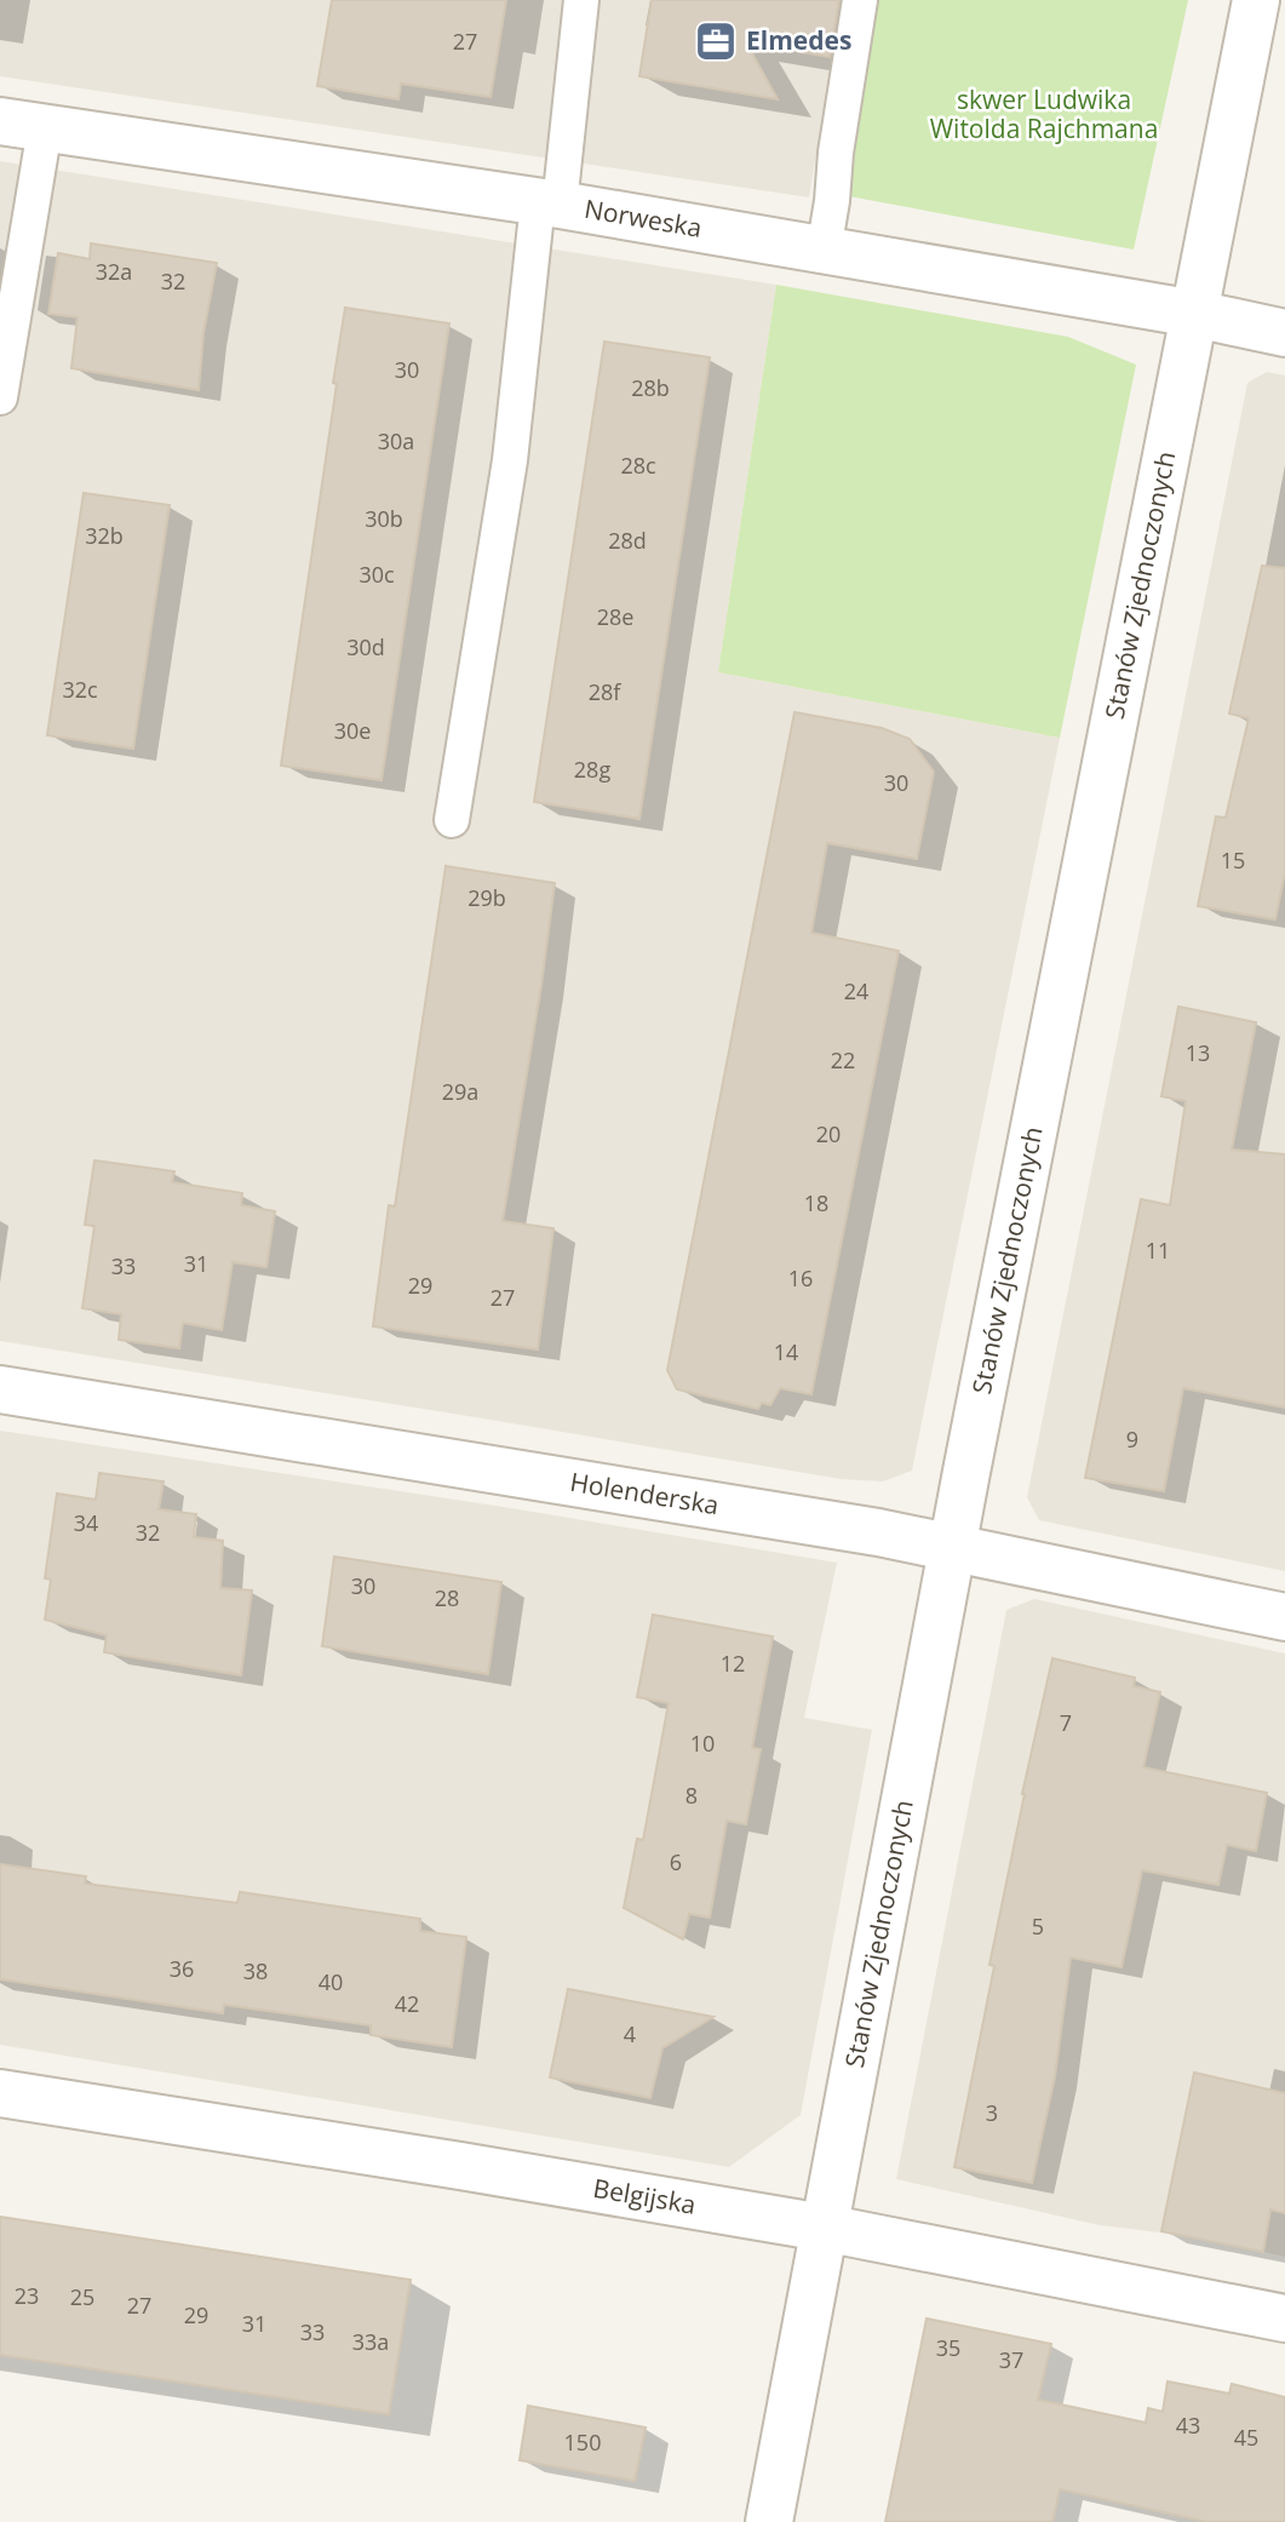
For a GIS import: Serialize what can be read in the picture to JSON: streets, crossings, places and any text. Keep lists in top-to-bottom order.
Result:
{
  "streets": {
    "street": [
      "Norweska",
      "Stanów Zjednoczonych",
      "Holenderska",
      "Belgijska"
    ]
  },
  "crossings": [
    ["Norweska", "Stanów Zjednoczonych"],
    ["Stanów Zjednoczonych", "Holenderska"],
    ["Stanów Zjednoczonych", "Belgijska"]
  ],
  "parks": ["skwer Ludwika Witolda Rajchmana"],
  "places": {
    "office": ["Elmedes"]
  },
  "house_numbers": [
    "27",
    "32a",
    "32",
    "30",
    "28b",
    "30a",
    "28c",
    "30b",
    "32b",
    "28d",
    "30c",
    "28e",
    "30d",
    "32c",
    "28f",
    "30e",
    "28g",
    "30",
    "15",
    "29b",
    "24",
    "13",
    "22",
    "29a",
    "20",
    "18",
    "11",
    "31",
    "33",
    "16",
    "29",
    "27",
    "14",
    "9",
    "34",
    "32",
    "30",
    "28",
    "12",
    "7",
    "10",
    "8",
    "6",
    "5",
    "36",
    "38",
    "40",
    "42",
    "4",
    "3",
    "23",
    "25",
    "27",
    "29",
    "31",
    "33",
    "33a",
    "35",
    "37",
    "43",
    "45",
    "150"
  ]
}
